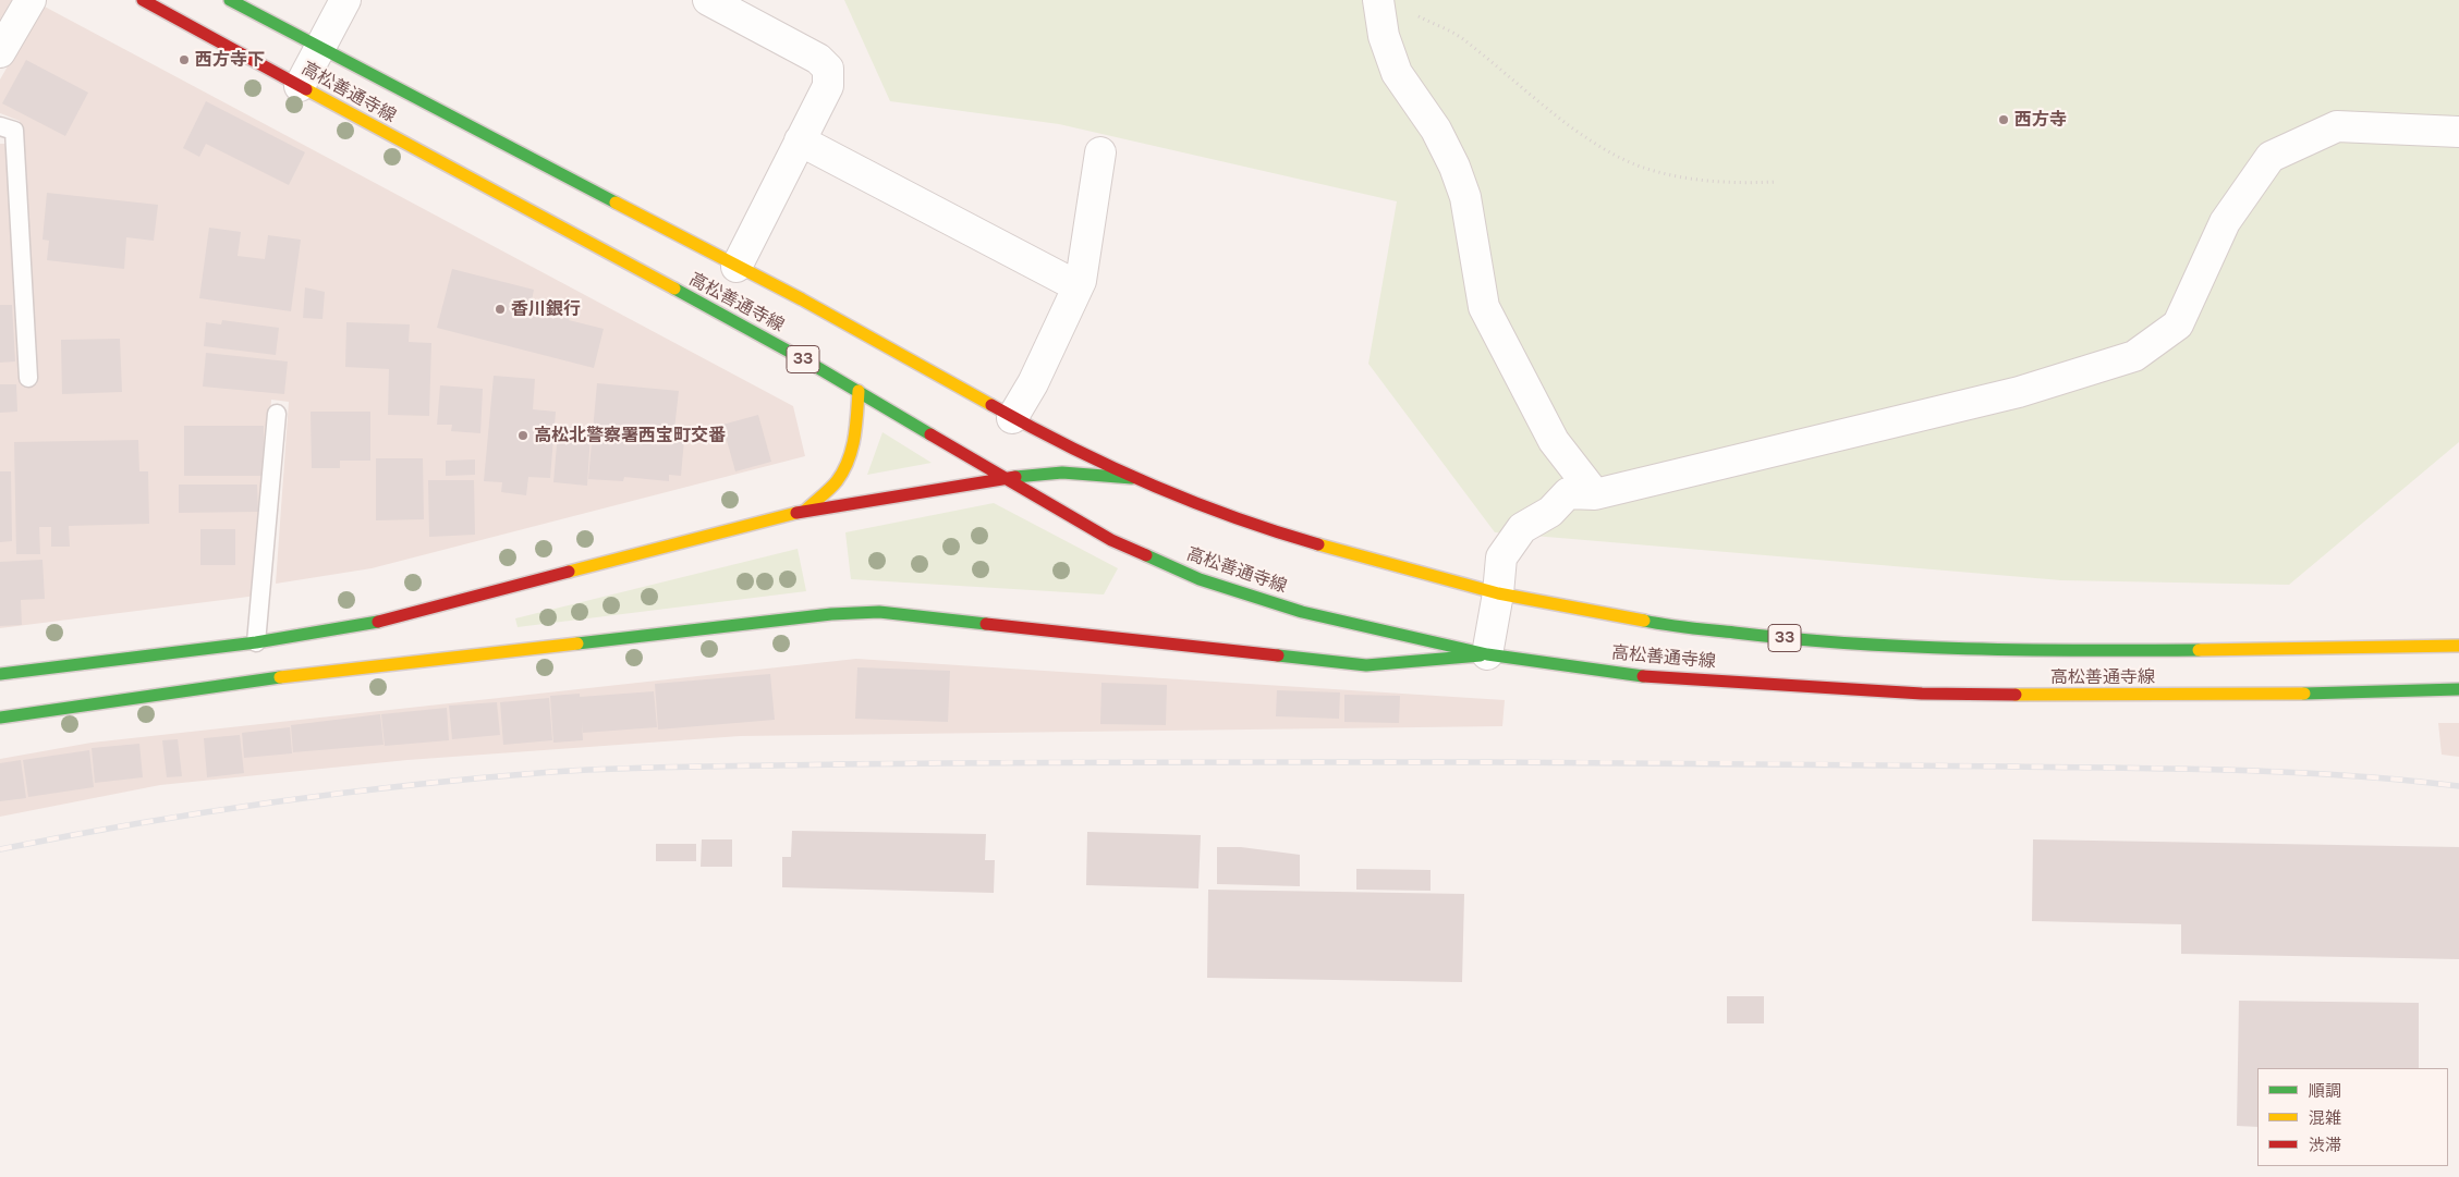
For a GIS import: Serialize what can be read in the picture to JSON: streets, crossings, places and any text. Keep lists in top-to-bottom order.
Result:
{
  "streets": {
    "main road": ["高松善通寺線", "33"]
  },
  "places": [
    "西方寺下",
    "西方寺",
    "香川銀行",
    "高松北警察署西宝町交番"
  ],
  "legend": ["順調", "混雑", "渋滞"]
}
